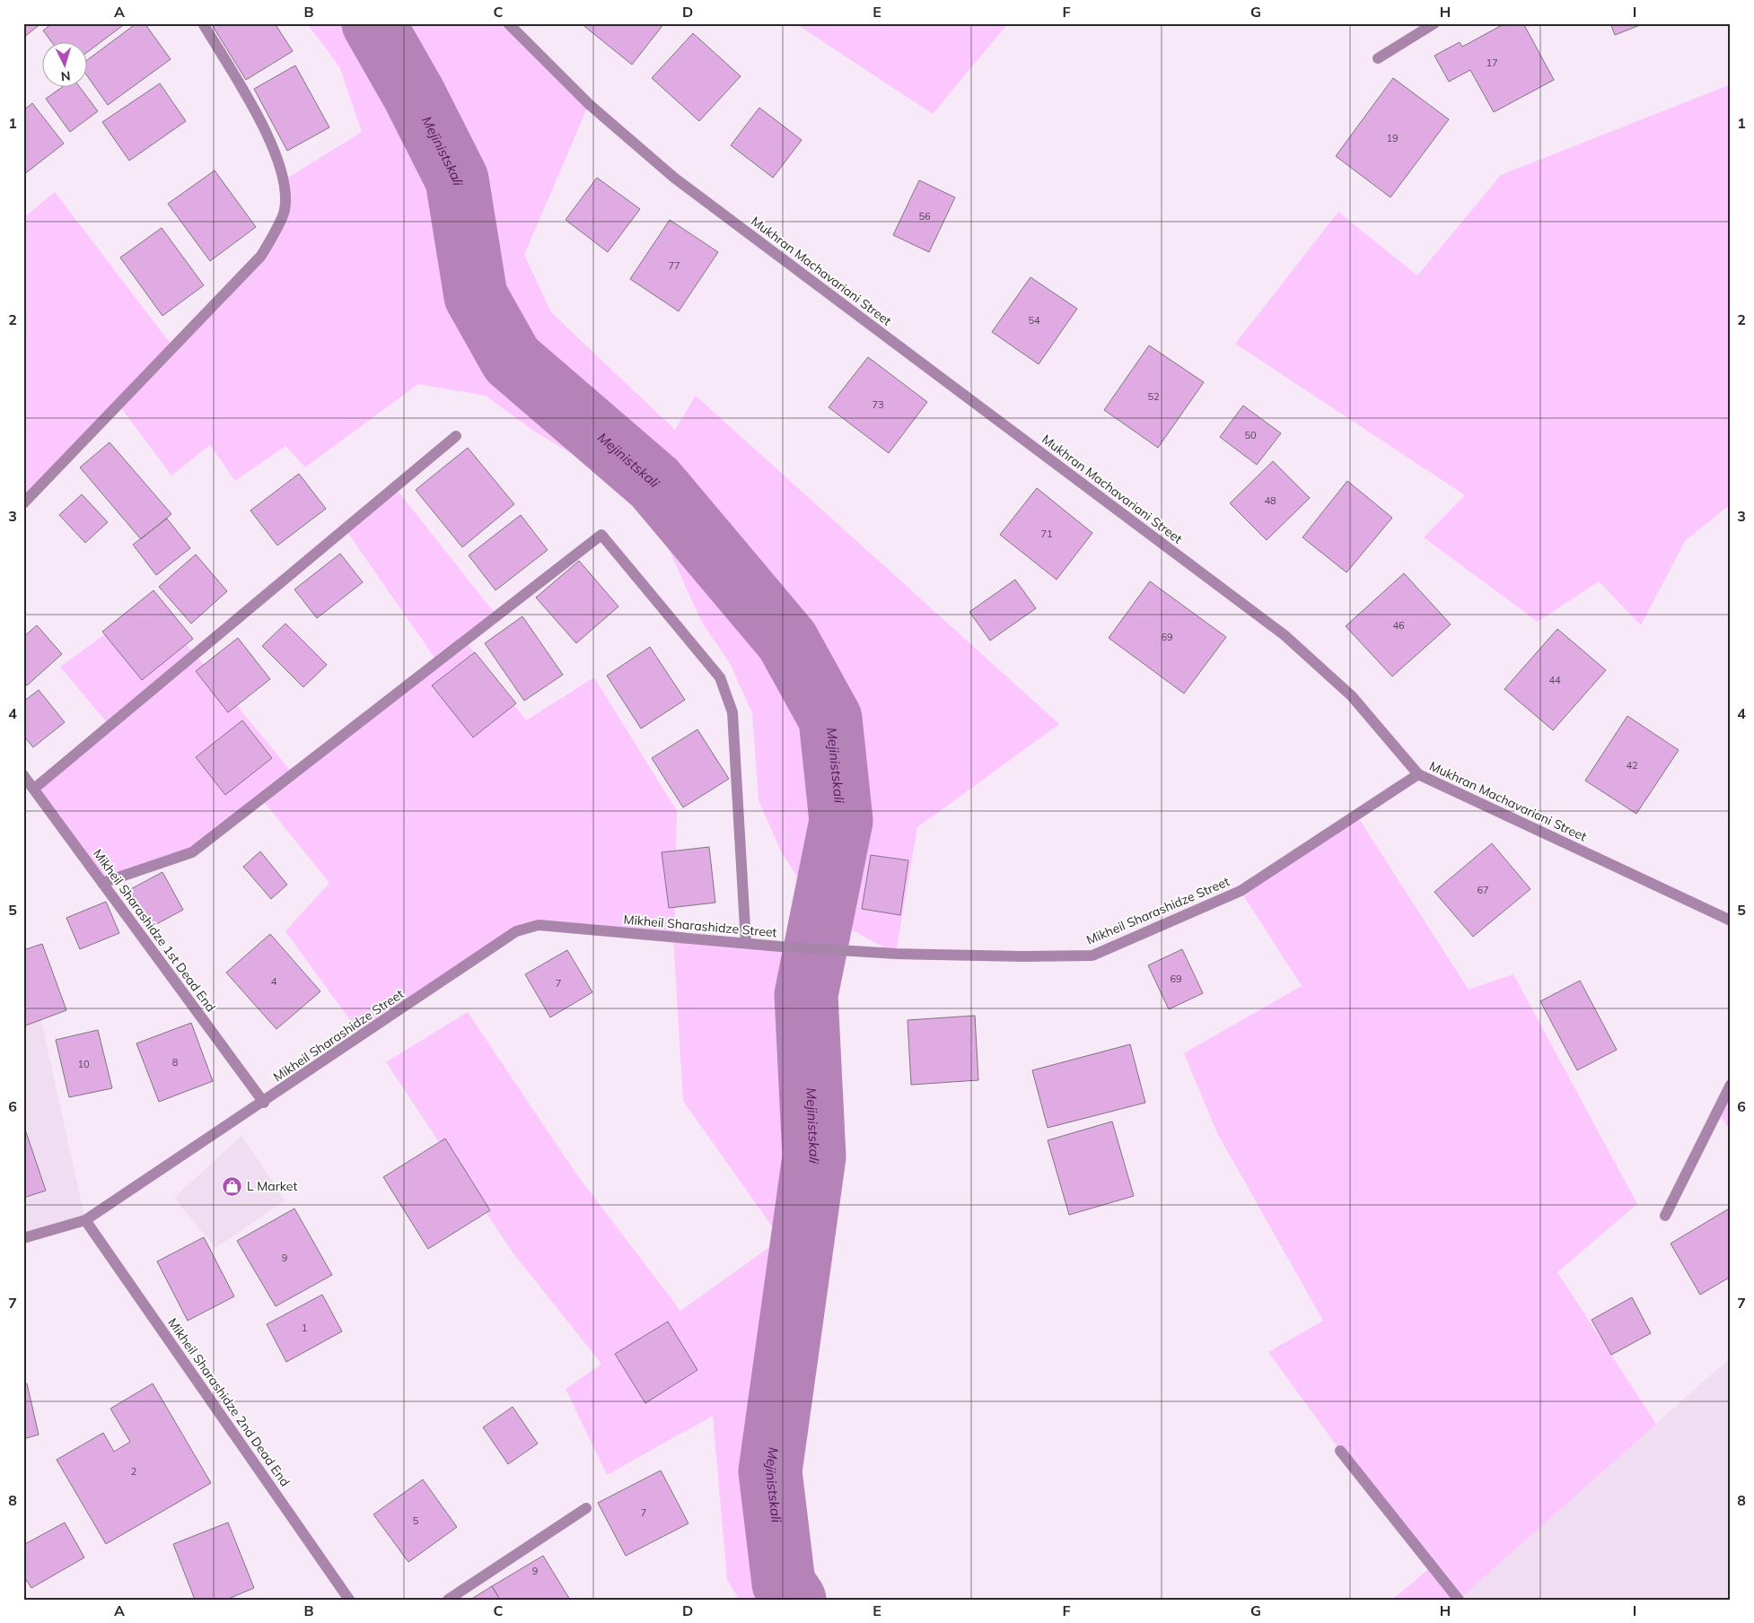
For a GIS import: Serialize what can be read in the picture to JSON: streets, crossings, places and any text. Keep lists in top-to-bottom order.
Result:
{
  "streets": {
    "street": [
      "Mukhran Machavariani Street",
      "Mikheil Sharashidze Street",
      "Mikheil Sharashidze 1st Dead End",
      "Mikheil Sharashidze 2nd Dead End"
    ]
  },
  "crossings": [
    ["Mukhran Machavariani Street", "Mikheil Sharashidze Street"],
    ["Mikheil Sharashidze Street", "Mikheil Sharashidze 1st Dead End"],
    ["Mikheil Sharashidze Street", "Mikheil Sharashidze 2nd Dead End"]
  ],
  "water": ["Mejinistskali"],
  "places": {
    "shop": ["L Market"]
  },
  "house_numbers": [
    "17",
    "19",
    "56",
    "77",
    "54",
    "52",
    "73",
    "50",
    "48",
    "71",
    "46",
    "69",
    "44",
    "42",
    "67",
    "69",
    "4",
    "7",
    "8",
    "10",
    "9",
    "1",
    "2",
    "7",
    "5",
    "9"
  ],
  "north": "bottom",
  "grid": {
    "columns": [
      "A",
      "B",
      "C",
      "D",
      "E",
      "F",
      "G",
      "H",
      "I"
    ],
    "rows": [
      "1",
      "2",
      "3",
      "4",
      "5",
      "6",
      "7",
      "8"
    ]
  }
}
